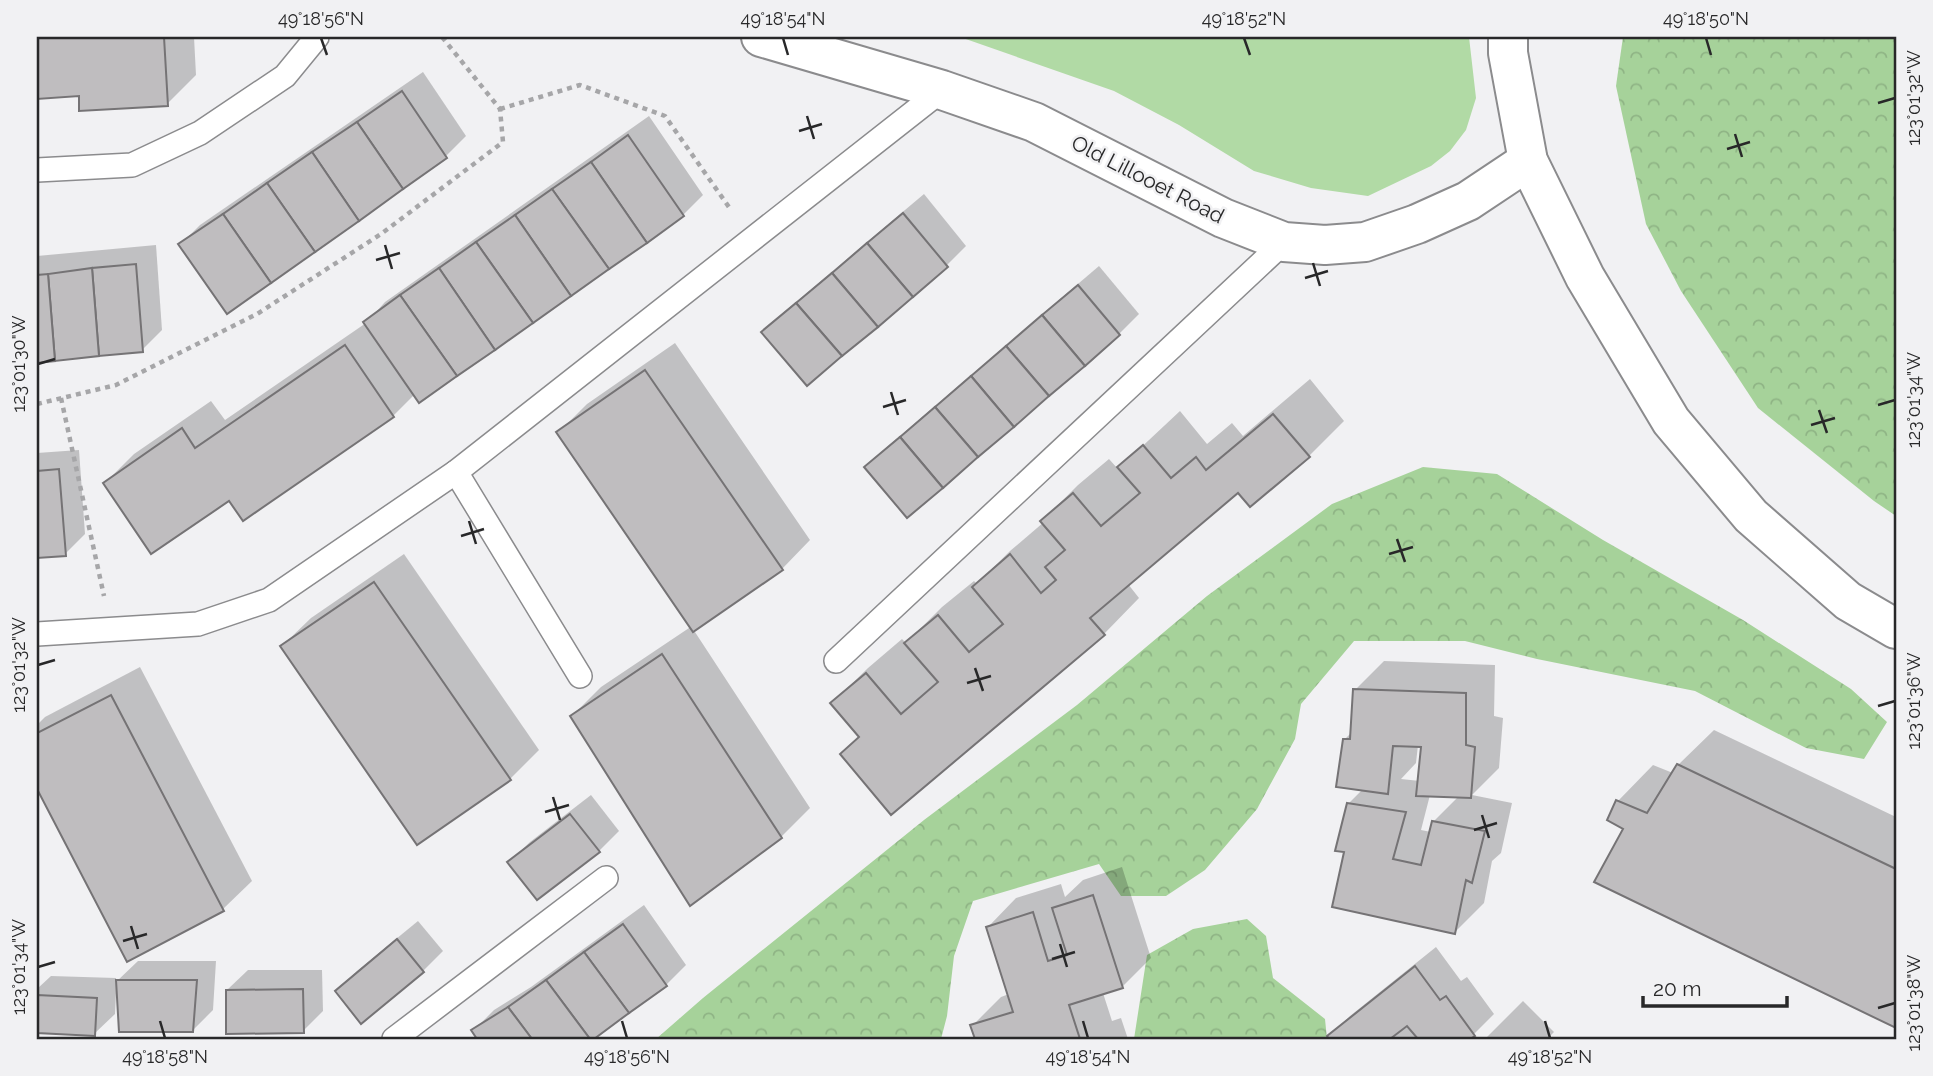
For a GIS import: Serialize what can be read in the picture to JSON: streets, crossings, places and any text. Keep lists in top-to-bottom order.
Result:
{
  "streets": {
    "street": ["Old Lillooet Road"]
  },
  "scale_bar": "20 m",
  "coordinates": [
    "49°18'56\"N",
    "49°18'54\"N",
    "49°18'52\"N",
    "49°18'50\"N",
    "123°01'32\"W",
    "123°01'30\"W",
    "123°01'34\"W",
    "123°01'36\"W",
    "123°01'38\"W",
    "49°18'58\"N"
  ]
}
